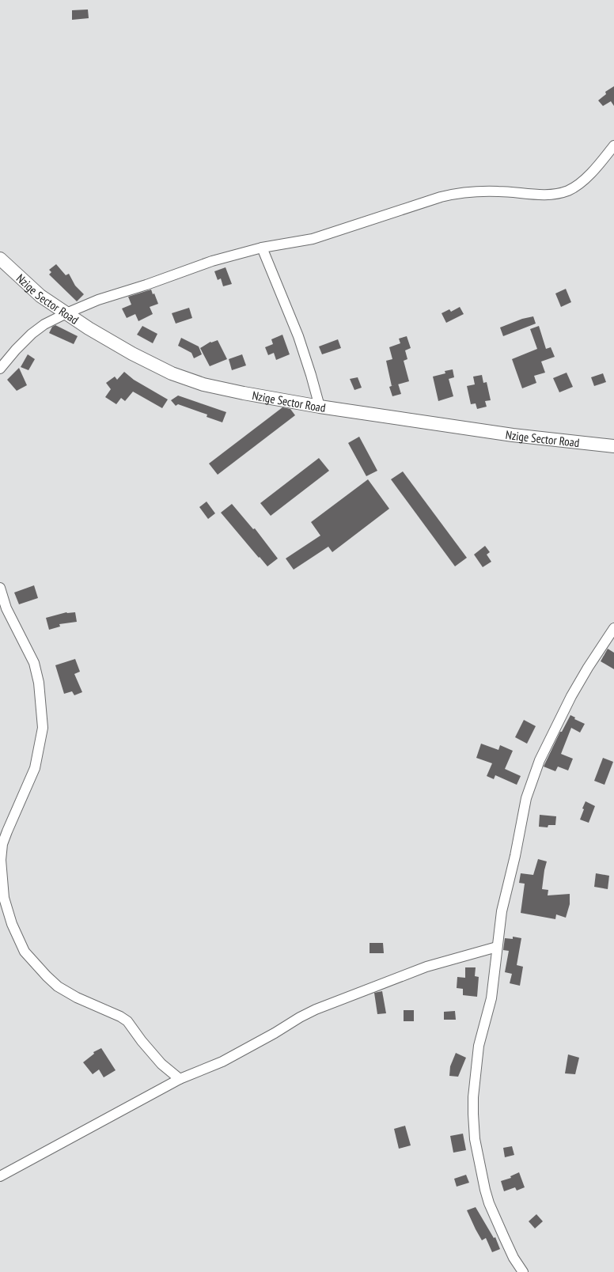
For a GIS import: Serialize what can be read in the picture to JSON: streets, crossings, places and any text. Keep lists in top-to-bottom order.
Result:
{
  "streets": {
    "main road": ["Nzige Sector Road"]
  }
}
